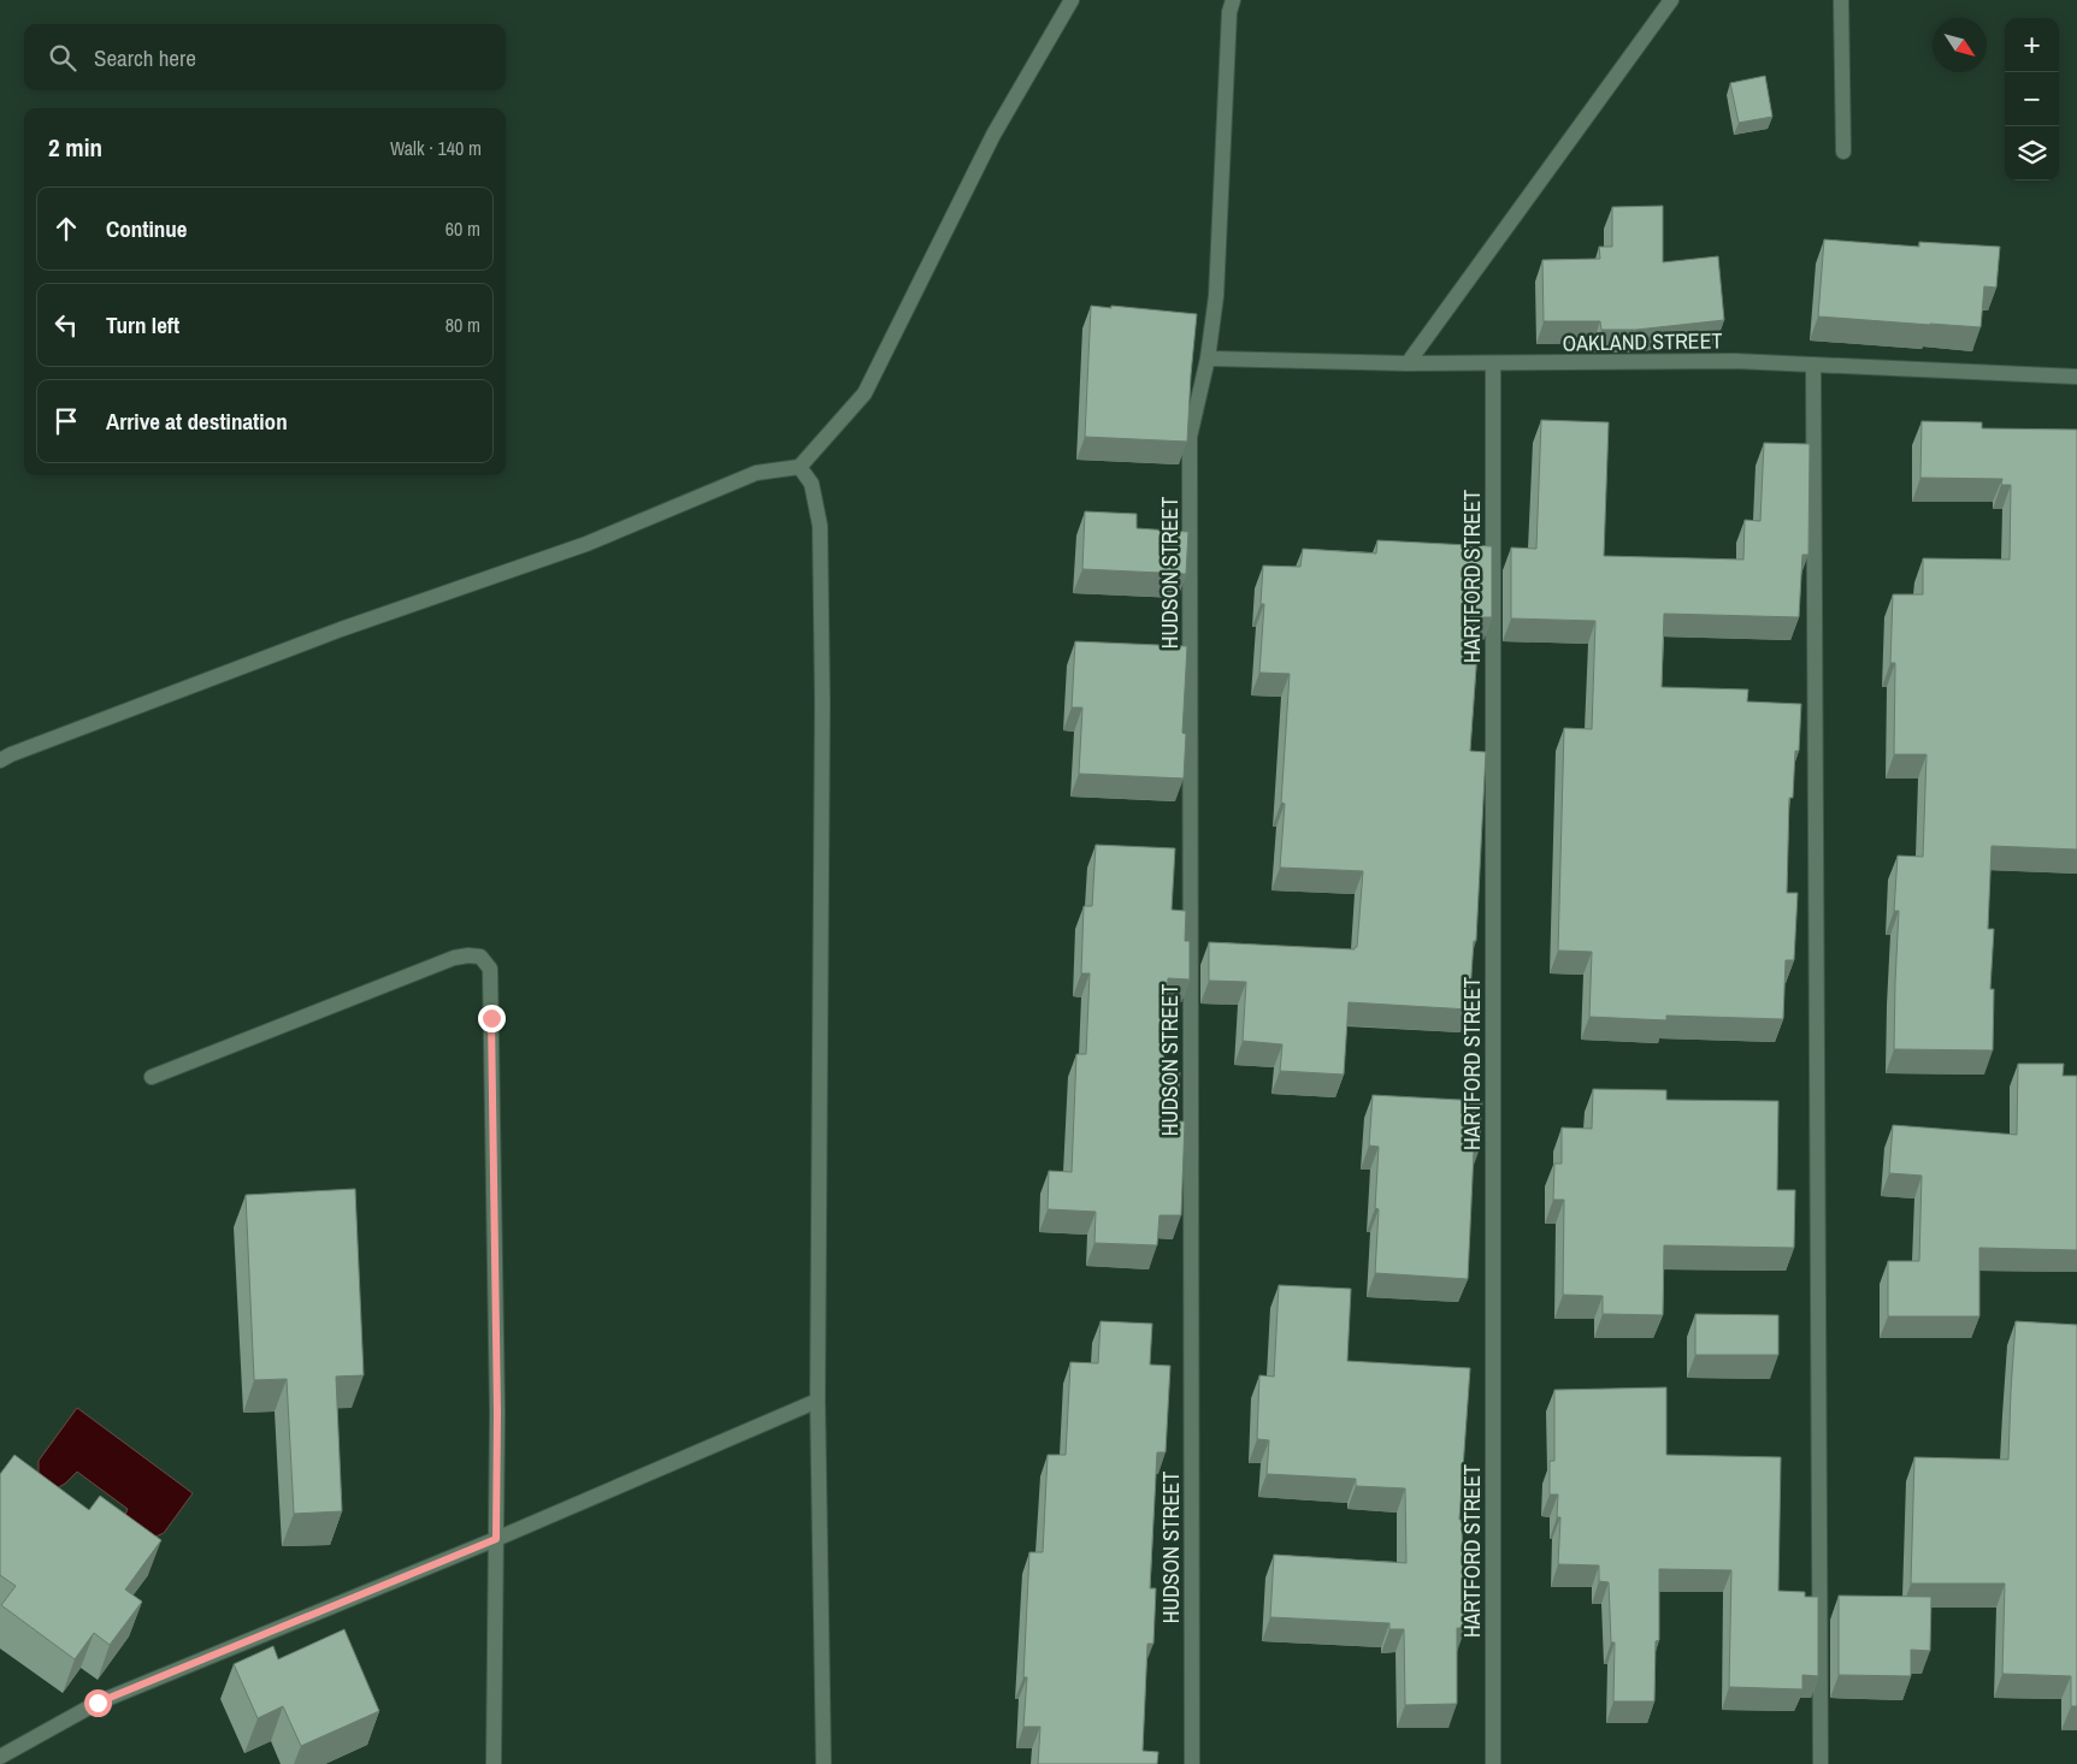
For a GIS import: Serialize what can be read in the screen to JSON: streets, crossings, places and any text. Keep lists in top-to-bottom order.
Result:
{
  "streets": {
    "street": ["OAKLAND STREET", "HUDSON STREET", "HARTFORD STREET"]
  },
  "crossings": [
    ["OAKLAND STREET", "HUDSON STREET"],
    ["OAKLAND STREET", "HARTFORD STREET"]
  ],
  "north": "bottom right",
  "page": {
    "map_buttons": ["+", "−"],
    "search": "Search here",
    "heading": ["2 min", "Walk · 140 m"],
    "list": [
      ["Continue", "60 m"],
      ["Turn left", "80 m"],
      "Arrive at destination"
    ]
  }
}
